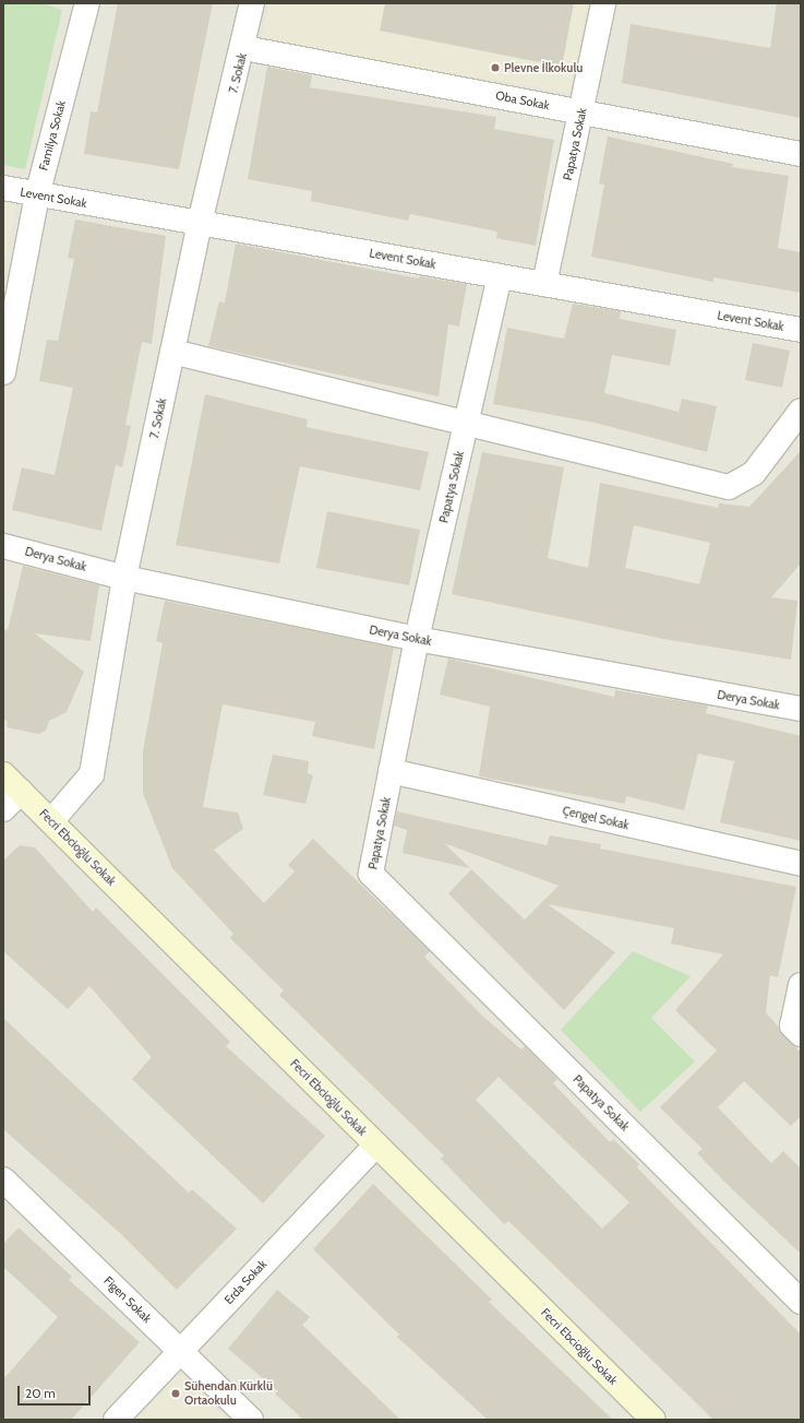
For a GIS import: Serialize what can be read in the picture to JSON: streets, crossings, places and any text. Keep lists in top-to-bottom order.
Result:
{
  "streets": {
    "street": [
      "7. Sokak",
      "Oba Sokak",
      "Familya Sokak",
      "Papatya Sokak",
      "Levent Sokak",
      "Derya Sokak",
      "Çengel Sokak",
      "Fecri Ebcioğlu Sokak",
      "Erda Sokak",
      "Figen Sokak"
    ]
  },
  "crossings": [
    ["7. Sokak", "Oba Sokak"],
    ["7. Sokak", "Levent Sokak"],
    ["7. Sokak", "Derya Sokak"],
    ["7. Sokak", "Fecri Ebcioğlu Sokak"],
    ["Oba Sokak", "Papatya Sokak"],
    ["Familya Sokak", "Levent Sokak"],
    ["Papatya Sokak", "Levent Sokak"],
    ["Papatya Sokak", "Derya Sokak"],
    ["Papatya Sokak", "Çengel Sokak"],
    ["Fecri Ebcioğlu Sokak", "Erda Sokak"],
    ["Erda Sokak", "Figen Sokak"]
  ],
  "places": ["Plevne İlkokulu", "Sühendan Kürklü Ortaokulu"],
  "scale_bar": "20 m"
}
